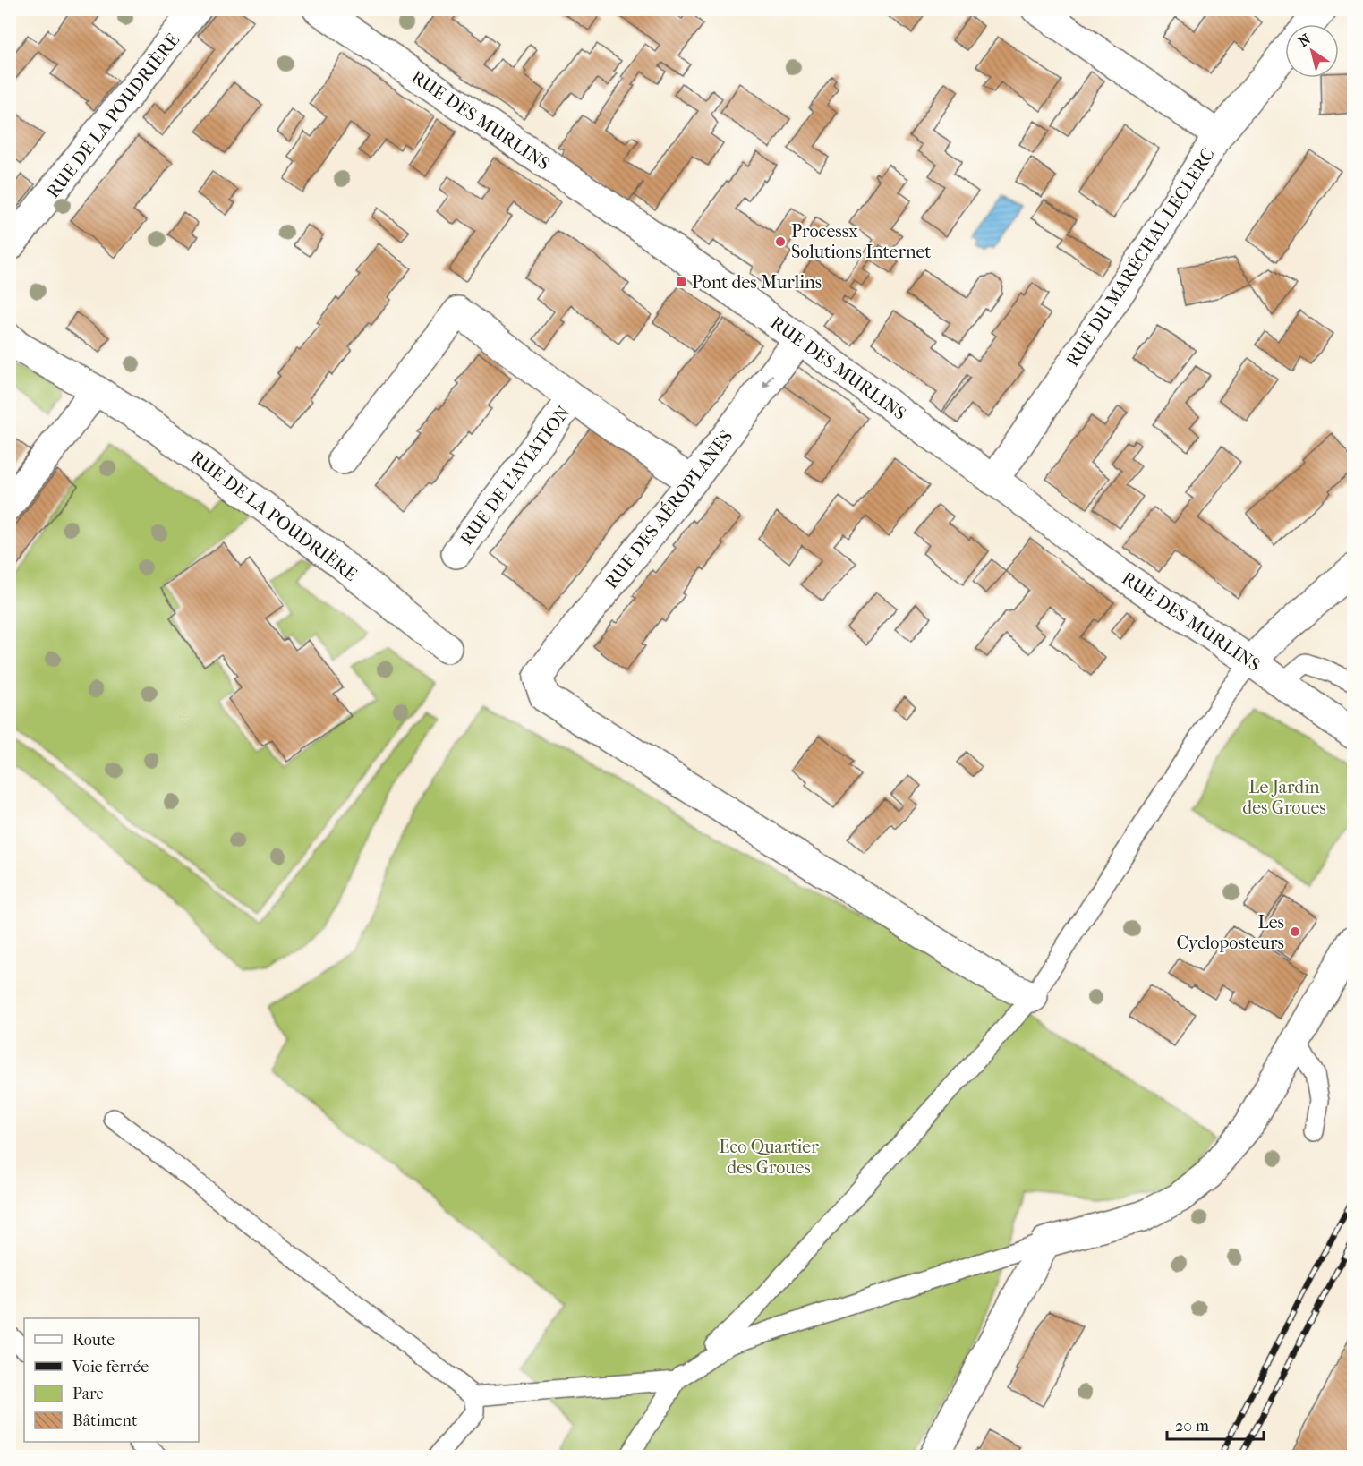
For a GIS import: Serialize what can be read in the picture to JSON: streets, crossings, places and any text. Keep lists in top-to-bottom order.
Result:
{
  "streets": {
    "street": [
      "RUE DE LA POUDRIÈRE",
      "RUE DES MURLINS",
      "RUE DU MARÉCHAL LECLERC",
      "RUE DE L'AVIATION",
      "RUE DES AÉROPLANES"
    ]
  },
  "crossings": [
    ["RUE DES MURLINS", "RUE DU MARÉCHAL LECLERC"],
    ["RUE DES MURLINS", "RUE DES AÉROPLANES"],
    ["RUE DE L'AVIATION", "RUE DES AÉROPLANES"]
  ],
  "parks": ["Le Jardin des Groues", "Eco Quartier des Groues"],
  "places": {
    "other": ["Processx Solutions Internet", "Les Cycloposteurs"],
    "transit": ["Pont des Murlins"]
  },
  "legend": [
    "Route",
    "Voie ferrée",
    "Parc",
    "Bâtiment"
  ],
  "scale_bar": "20 m",
  "north": "top left"
}
